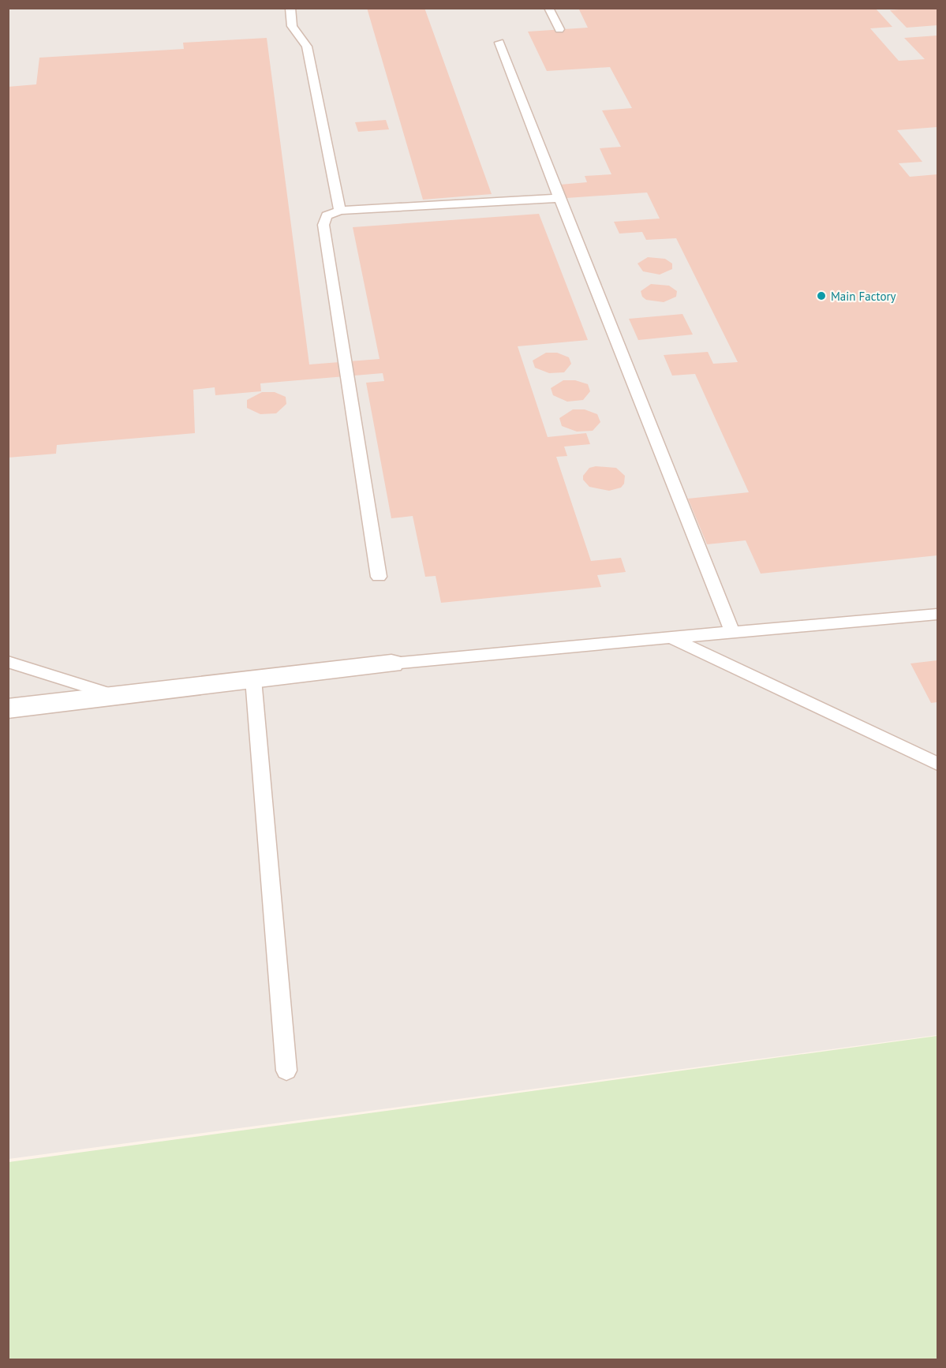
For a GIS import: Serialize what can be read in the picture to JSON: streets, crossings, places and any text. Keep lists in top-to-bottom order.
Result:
{
  "places": ["Main Factory"]
}
